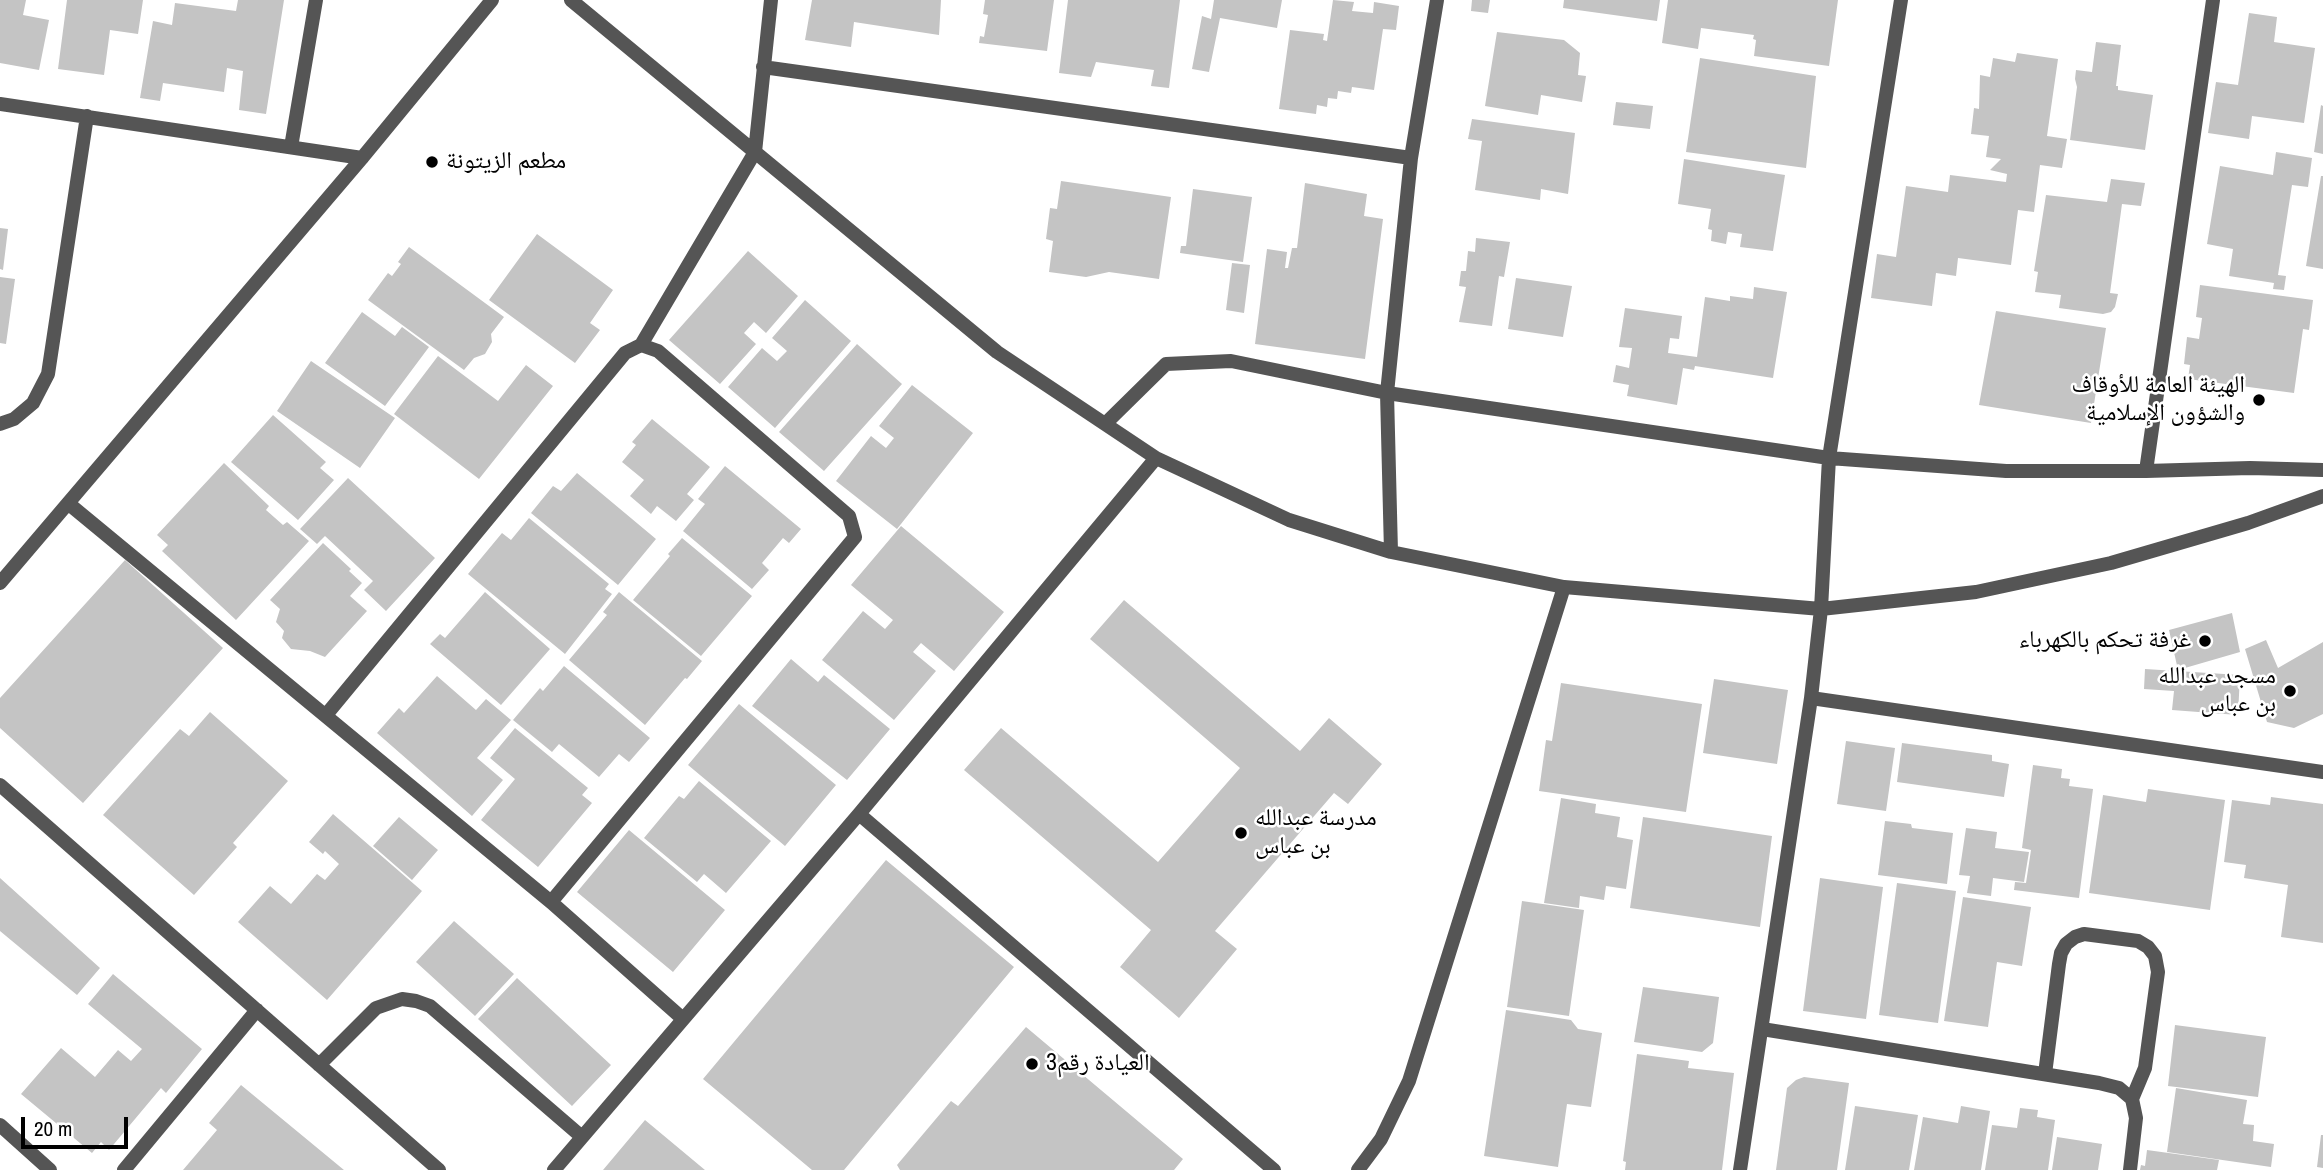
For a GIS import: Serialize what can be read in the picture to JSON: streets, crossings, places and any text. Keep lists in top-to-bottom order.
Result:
{
  "places": [
    "مطعم الزيتونة",
    "الهيئة العامة للأوقاف والشؤون الإسلامية",
    "غرفة تحكم بالكهرباء",
    "مسجد عبدالله بن عباس",
    "مدرسة عبدالله بن عباس",
    "3العيادة رقم"
  ],
  "scale_bar": "20 m"
}
